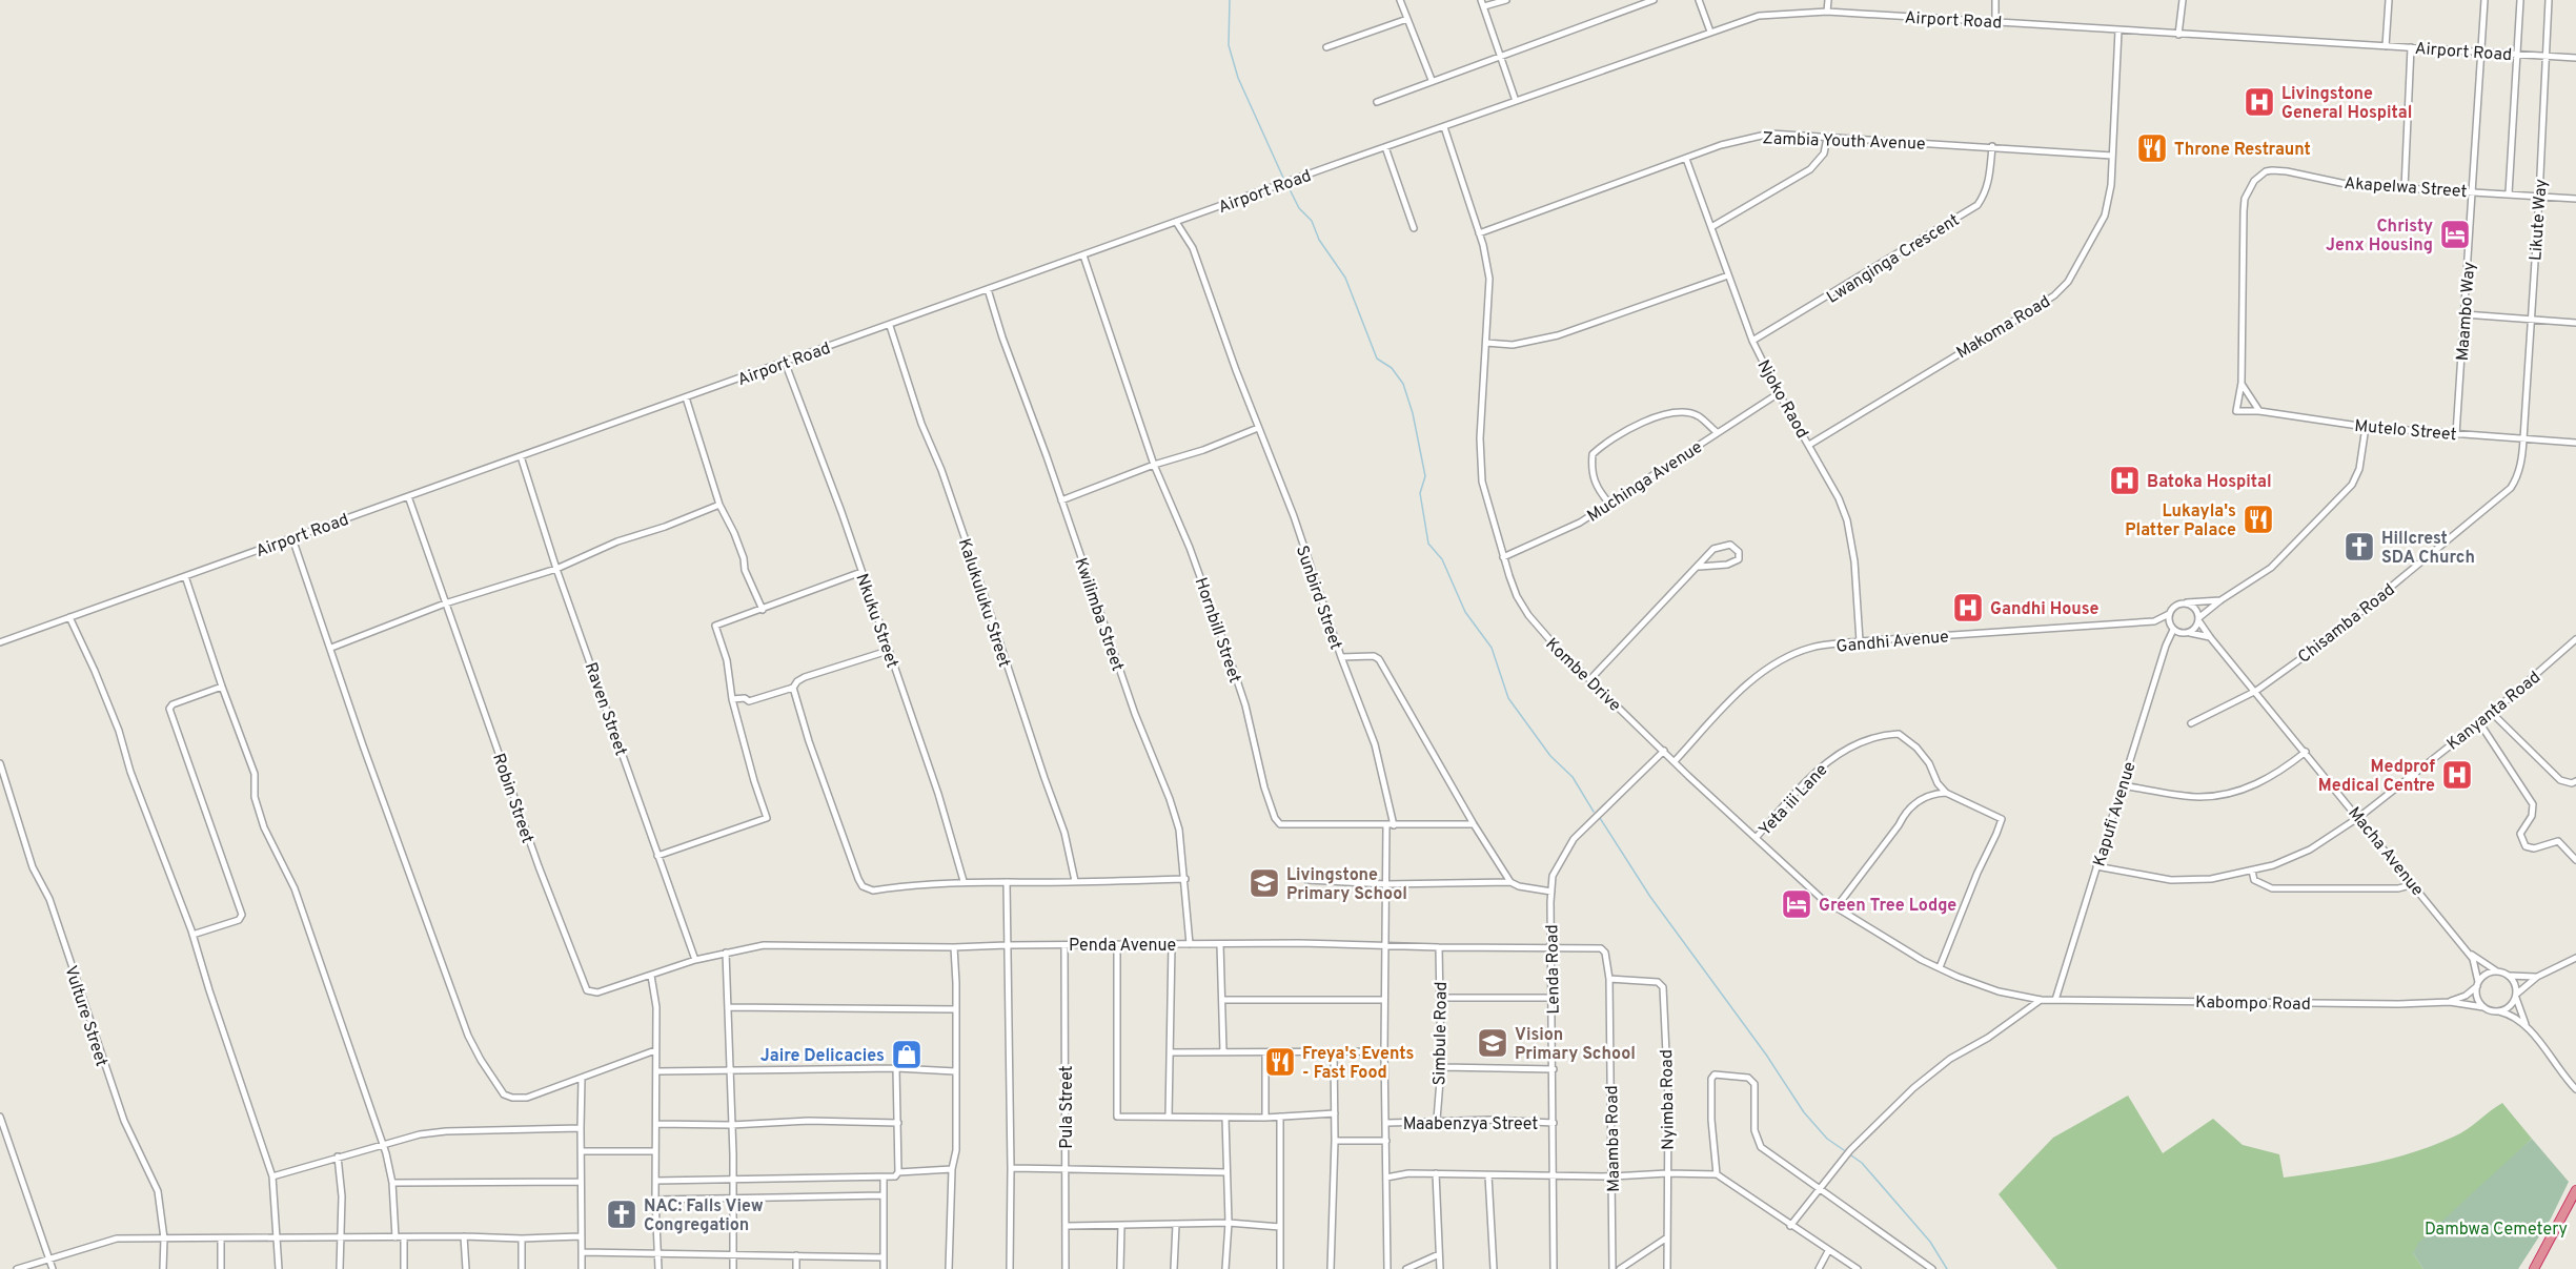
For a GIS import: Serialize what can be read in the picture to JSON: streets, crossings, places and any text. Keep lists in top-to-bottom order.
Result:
{
  "streets": {
    "street": [
      "Airport Road",
      "Zambia Youth Avenue",
      "Akapelwa Street",
      "Likute Way",
      "Lwanginga Crescent",
      "Maambo Way",
      "Makoma Road",
      "Njoko Raod",
      "Mutelo Street",
      "Muchinga Avenue",
      "Sunbird Street",
      "Kalukuluku Street",
      "Kwilimba Street",
      "Nkuku Street",
      "Chisamba Road",
      "Hornbill Street",
      "Gandhi Avenue",
      "Kombe Drive",
      "Raven Street",
      "Kanyanta Road",
      "Robin Street",
      "Yeta iii Lane",
      "Kapufi Avenue",
      "Macha Avenue",
      "Penda Avenue",
      "Lenda Road",
      "Kabompo Road",
      "Vulture Street",
      "Simbule Road",
      "Nyimba Road",
      "Pula Street",
      "Maabenzya Street",
      "Maamba Road"
    ]
  },
  "crossings": [
    ["Airport Road", "Likute Way"],
    ["Airport Road", "Maambo Way"],
    ["Airport Road", "Makoma Road"],
    ["Airport Road", "Sunbird Street"],
    ["Airport Road", "Kalukuluku Street"],
    ["Airport Road", "Kwilimba Street"],
    ["Airport Road", "Nkuku Street"],
    ["Airport Road", "Hornbill Street"],
    ["Airport Road", "Kombe Drive"],
    ["Airport Road", "Raven Street"],
    ["Airport Road", "Robin Street"],
    ["Zambia Youth Avenue", "Lwanginga Crescent"],
    ["Zambia Youth Avenue", "Makoma Road"],
    ["Zambia Youth Avenue", "Njoko Raod"],
    ["Zambia Youth Avenue", "Kombe Drive"],
    ["Akapelwa Street", "Likute Way"],
    ["Akapelwa Street", "Maambo Way"],
    ["Akapelwa Street", "Mutelo Street"],
    ["Likute Way", "Mutelo Street"],
    ["Likute Way", "Chisamba Road"],
    ["Lwanginga Crescent", "Njoko Raod"],
    ["Maambo Way", "Mutelo Street"],
    ["Makoma Road", "Njoko Raod"],
    ["Njoko Raod", "Muchinga Avenue"],
    ["Njoko Raod", "Gandhi Avenue"],
    ["Mutelo Street", "Chisamba Road"],
    ["Muchinga Avenue", "Kombe Drive"],
    ["Sunbird Street", "Hornbill Street"],
    ["Kwilimba Street", "Penda Avenue"],
    ["Chisamba Road", "Macha Avenue"],
    ["Gandhi Avenue", "Kombe Drive"],
    ["Gandhi Avenue", "Kapufi Avenue"],
    ["Gandhi Avenue", "Macha Avenue"],
    ["Kombe Drive", "Yeta iii Lane"],
    ["Kombe Drive", "Kapufi Avenue"],
    ["Kombe Drive", "Lenda Road"],
    ["Kombe Drive", "Kabompo Road"],
    ["Raven Street", "Robin Street"],
    ["Raven Street", "Penda Avenue"],
    ["Kanyanta Road", "Kapufi Avenue"],
    ["Kanyanta Road", "Macha Avenue"],
    ["Robin Street", "Penda Avenue"],
    ["Kapufi Avenue", "Macha Avenue"],
    ["Kapufi Avenue", "Kabompo Road"],
    ["Macha Avenue", "Kabompo Road"],
    ["Penda Avenue", "Lenda Road"],
    ["Penda Avenue", "Simbule Road"],
    ["Penda Avenue", "Pula Street"],
    ["Penda Avenue", "Maamba Road"],
    ["Lenda Road", "Maabenzya Street"],
    ["Lenda Road", "Maamba Road"],
    ["Simbule Road", "Maabenzya Street"],
    ["Nyimba Road", "Maamba Road"]
  ],
  "parks": ["Dambwa Cemetery"],
  "places": {
    "hospital": [
      "Livingstone General Hospital",
      "Batoka Hospital",
      "Gandhi House",
      "Medprof Medical Centre"
    ],
    "restaurant": ["Throne Restraunt", "Lukayla's Platter Palace", "Freya's Events - Fast Food"],
    "hotel": ["Christy Jenx Housing", "Green Tree Lodge"],
    "church": ["Hillcrest SDA Church", "NAC: Falls View Congregation"],
    "school or university": ["Livingstone Primary School", "Vision Primary School"],
    "shop": ["Jaire Delicacies"]
  }
}
